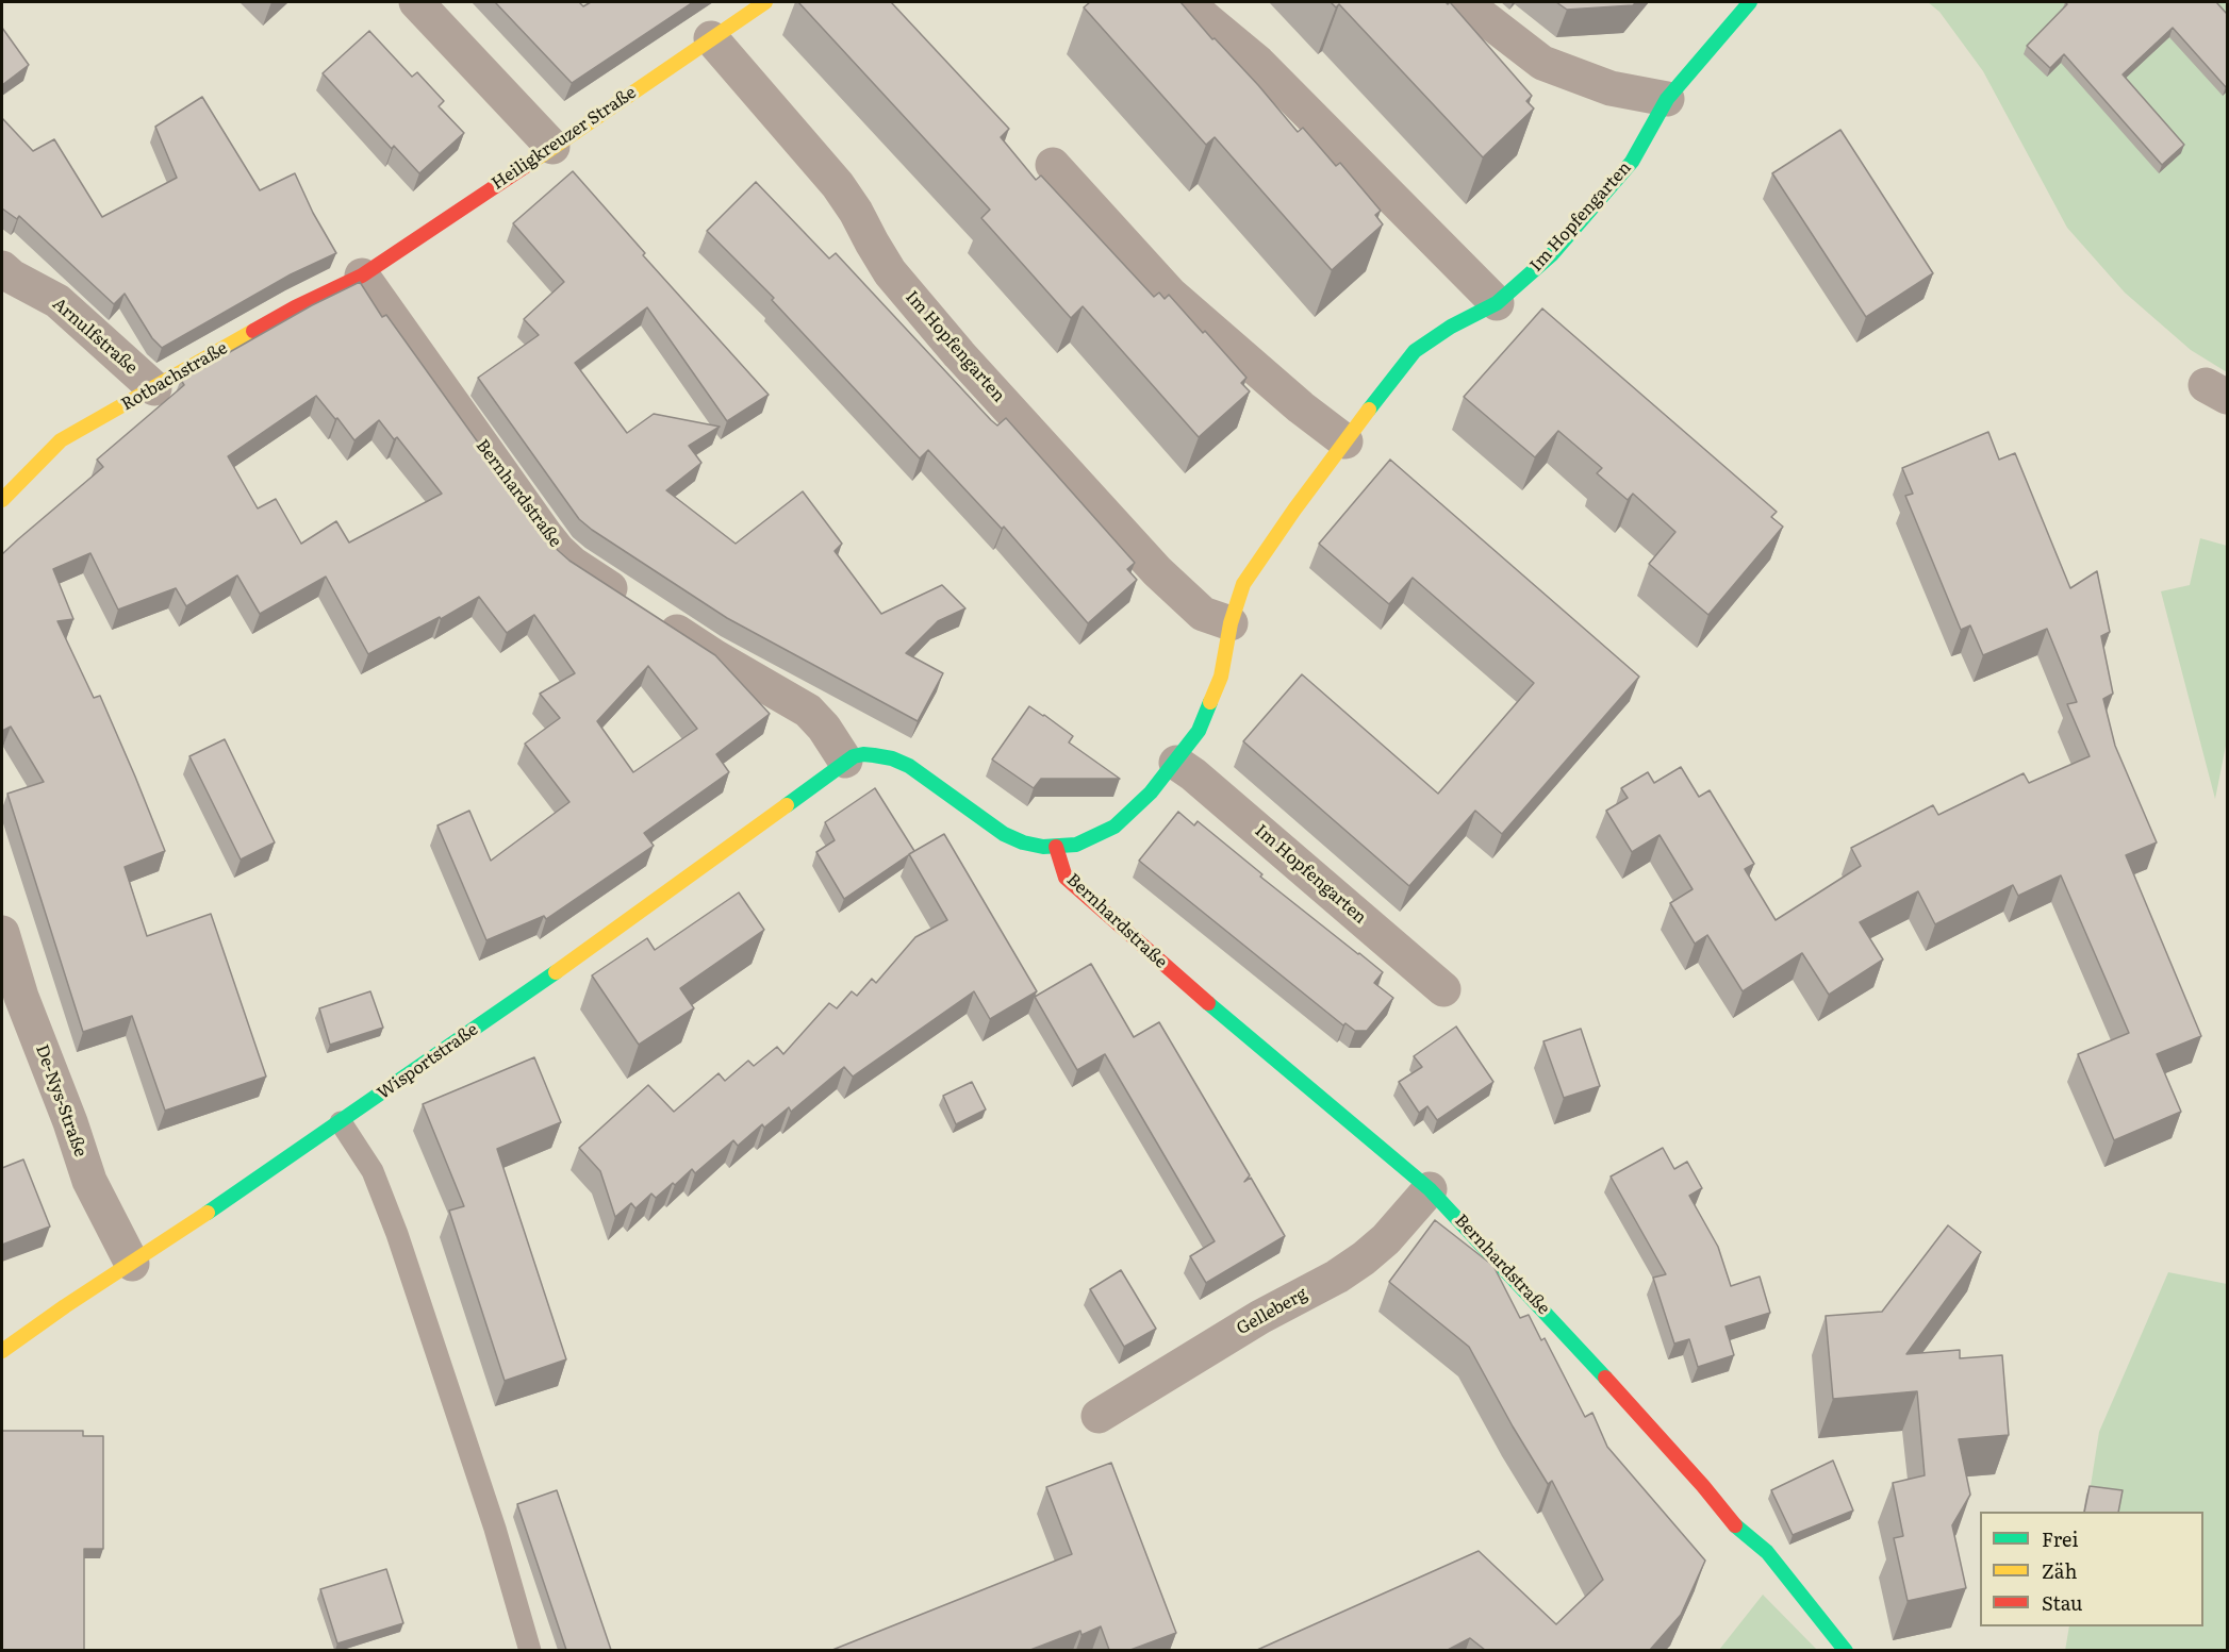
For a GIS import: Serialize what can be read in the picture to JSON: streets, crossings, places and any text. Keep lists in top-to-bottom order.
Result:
{
  "streets": {
    "street": [
      "Heiligkreuzer Straße",
      "Im Hopfengarten",
      "Arnulfstraße",
      "Rotbachstraße",
      "Bernhardstraße",
      "Wisportstraße",
      "De-Nys-Straße",
      "Gelleberg"
    ]
  },
  "crossings": [
    ["Heiligkreuzer Straße", "Im Hopfengarten"],
    ["Heiligkreuzer Straße", "Rotbachstraße"],
    ["Heiligkreuzer Straße", "Bernhardstraße"],
    ["Im Hopfengarten", "Bernhardstraße"],
    ["Arnulfstraße", "Rotbachstraße"],
    ["Rotbachstraße", "Bernhardstraße"],
    ["Bernhardstraße", "Wisportstraße"],
    ["Bernhardstraße", "Gelleberg"],
    ["Wisportstraße", "De-Nys-Straße"]
  ],
  "legend": ["Frei", "Zäh", "Stau"]
}
